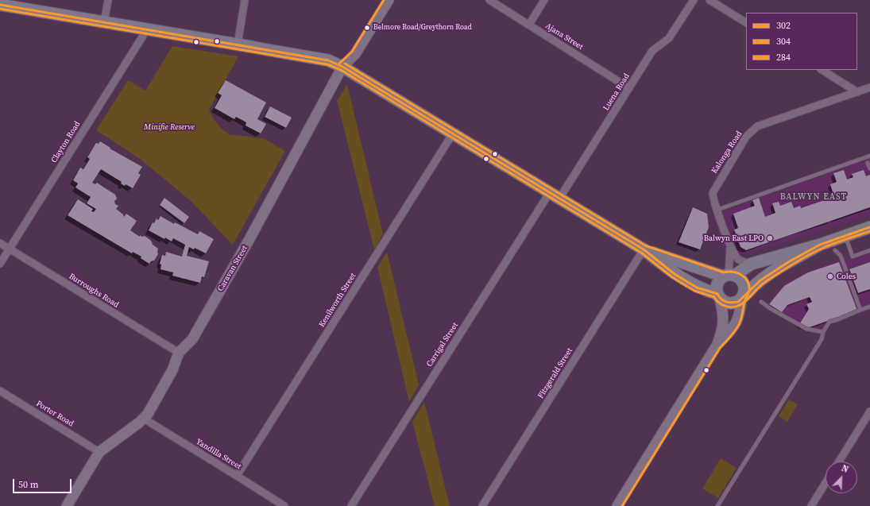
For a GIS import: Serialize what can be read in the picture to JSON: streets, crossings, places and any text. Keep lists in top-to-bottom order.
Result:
{
  "streets": {
    "street": [
      "Ajana Street",
      "Luena Road",
      "Clayton Road",
      "Kalonga Road",
      "Caravan Street",
      "Burroughs Road",
      "Kenilworth Street",
      "Carrigal Street",
      "Fitzgerald Street",
      "Porter Road",
      "Yandilla Street"
    ]
  },
  "crossings": [
    ["Ajana Street", "Luena Road"],
    ["Luena Road", "Carrigal Street"],
    ["Clayton Road", "Burroughs Road"],
    ["Caravan Street", "Burroughs Road"],
    ["Caravan Street", "Porter Road"],
    ["Caravan Street", "Yandilla Street"],
    ["Kenilworth Street", "Yandilla Street"]
  ],
  "districts": ["BALWYN EAST"],
  "parks": ["Minifie Reserve"],
  "places": ["Belmore Road/Greythorn Road", "Balwyn East LPO", "Coles"],
  "lines": ["transit line 284", "transit line 302", "transit line 304"],
  "legend": ["302", "304", "284"],
  "scale_bar": "50 m",
  "north": "top right"
}
